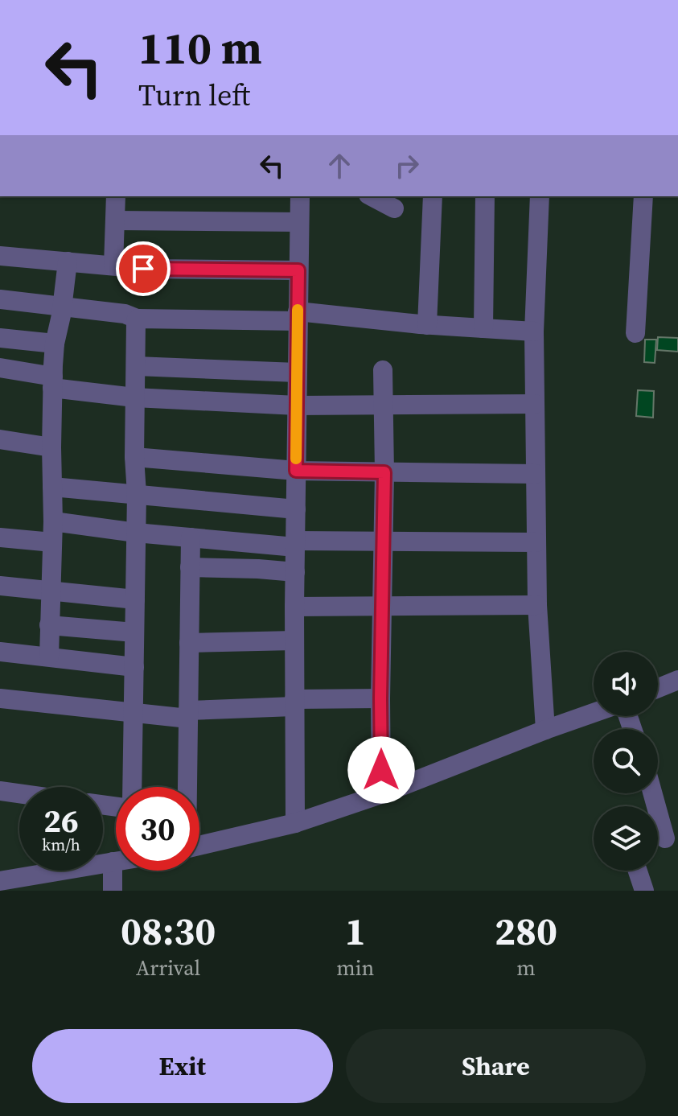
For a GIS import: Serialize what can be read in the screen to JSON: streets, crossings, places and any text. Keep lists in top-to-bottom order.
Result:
{
  "page": {
    "turn": ["110 m", "Turn left"],
    "speed": "26 km/h",
    "limit": "30",
    "eta": [
      "08:30",
      "Arrival",
      "1",
      "min",
      "280",
      "m"
    ],
    "buttons": ["Exit", "Share"]
  }
}
